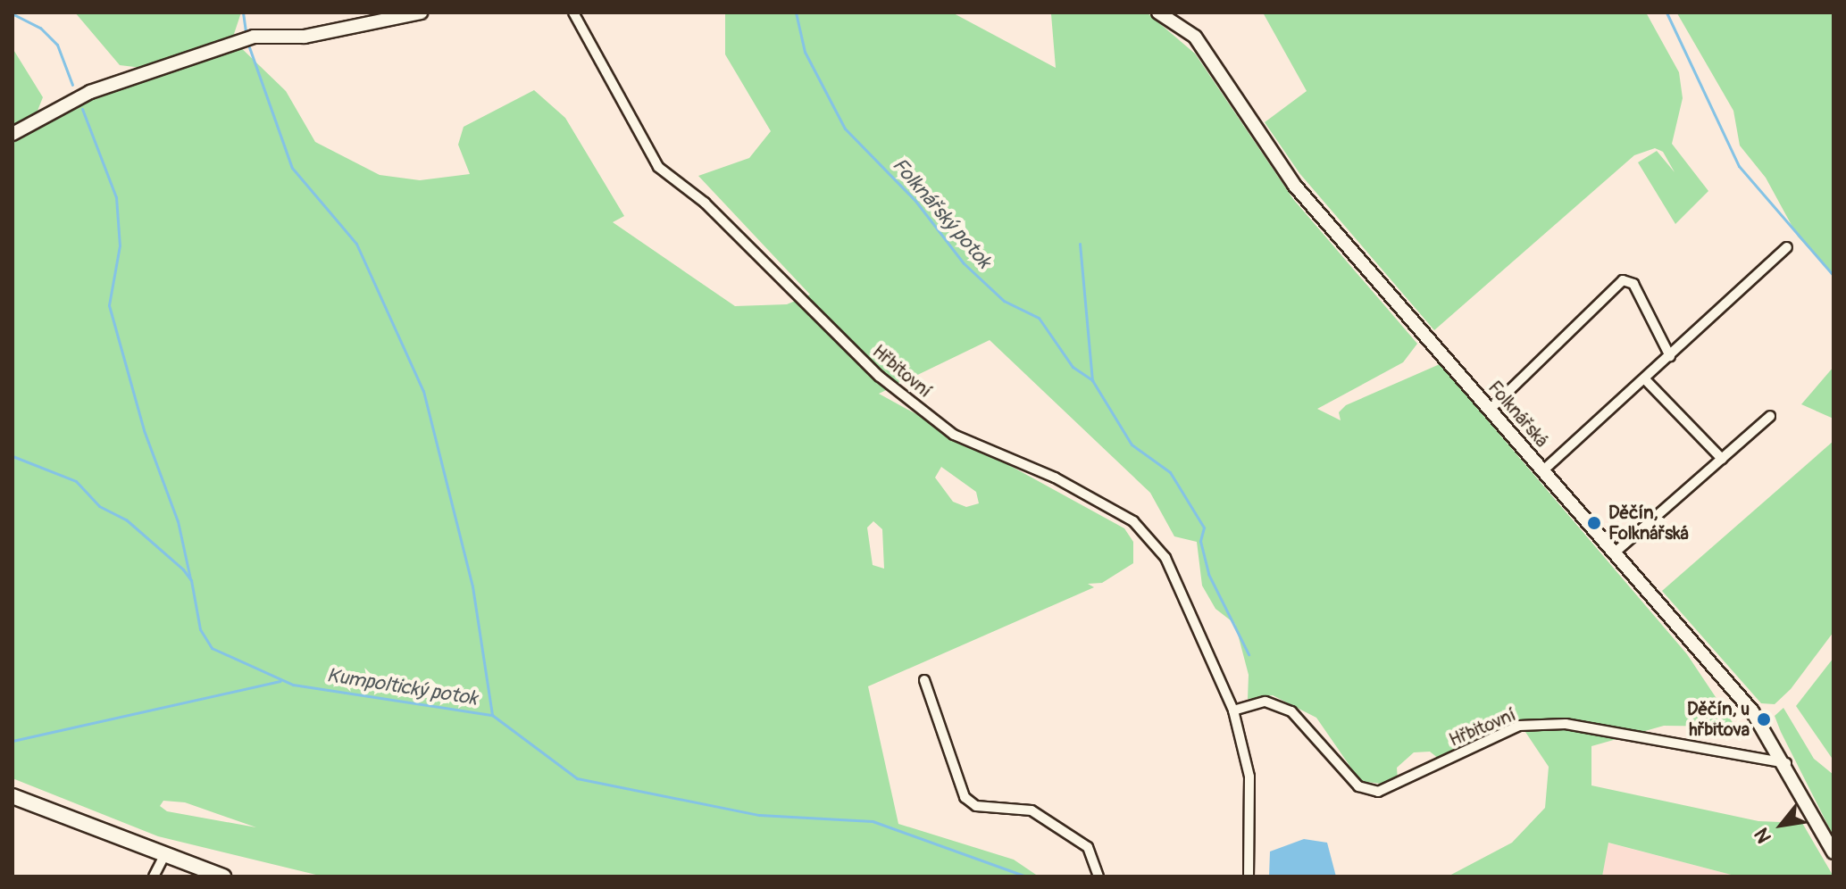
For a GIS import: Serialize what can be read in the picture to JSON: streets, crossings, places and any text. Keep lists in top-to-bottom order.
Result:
{
  "streets": {
    "street": ["Hřbitovní", "Folknářská"]
  },
  "crossings": [
    ["Hřbitovní", "Folknářská"]
  ],
  "water": ["Folknářský potok", "Kumpoltický potok"],
  "places": ["Děčín, Folknářská", "Děčín, u hřbitova"],
  "north": "bottom left"
}
